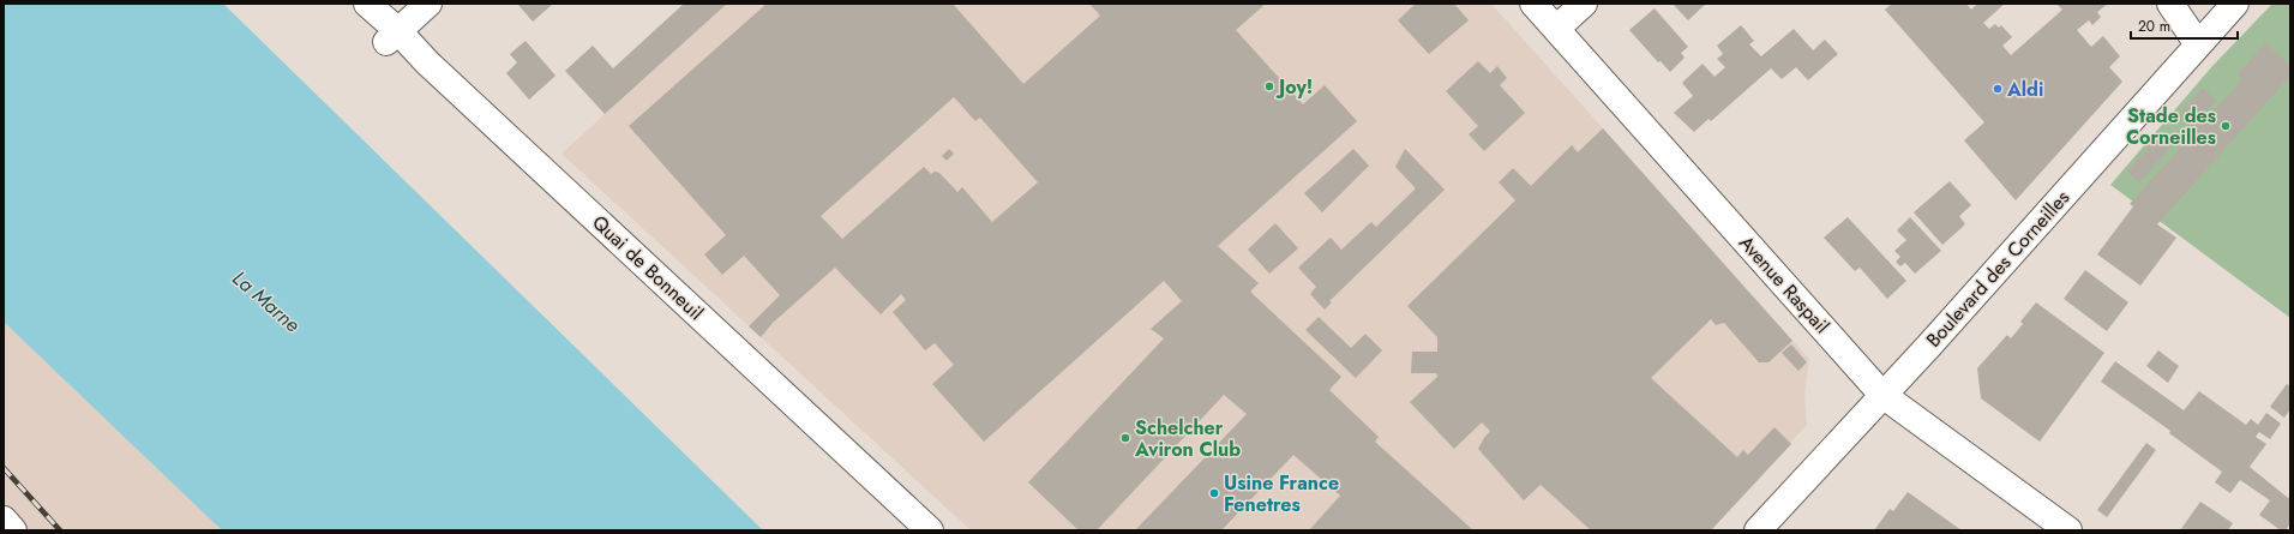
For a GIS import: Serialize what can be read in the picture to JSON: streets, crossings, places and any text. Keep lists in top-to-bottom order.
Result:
{
  "streets": {
    "street": ["Quai de Bonneuil", "Boulevard des Corneilles", "Avenue Raspail"]
  },
  "crossings": [
    ["Boulevard des Corneilles", "Avenue Raspail"]
  ],
  "water": ["La Marne"],
  "places": [
    "Joy!",
    "Aldi",
    "Stade des Corneilles",
    "Schelcher Aviron Club",
    "Usine France Fenetres"
  ],
  "scale_bar": "20 m"
}
